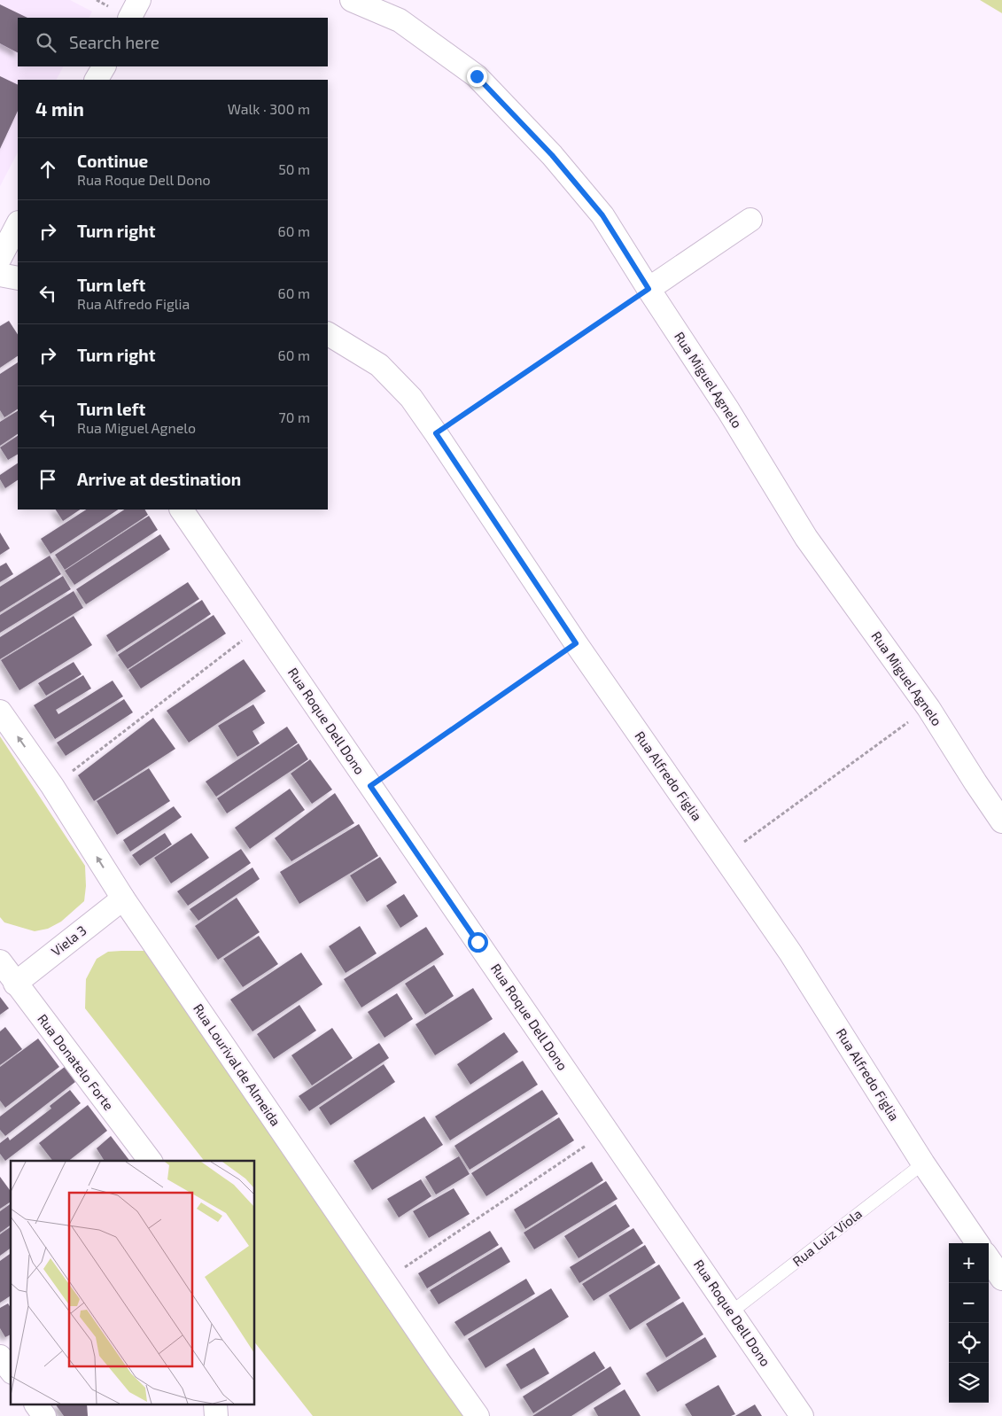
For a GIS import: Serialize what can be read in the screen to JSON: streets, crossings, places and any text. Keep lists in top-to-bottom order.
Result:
{
  "streets": {
    "street": [
      "Rua Miguel Agnelo",
      "Rua Roque Dell Dono",
      "Rua Alfredo Figlia",
      "Viela 3",
      "Rua Donatelo Forte",
      "Rua Lourival de Almeida"
    ],
    "lane": ["Rua Luiz Viola"]
  },
  "crossings": [
    ["Rua Roque Dell Dono", "Rua Luiz Viola"],
    ["Rua Alfredo Figlia", "Rua Luiz Viola"],
    ["Viela 3", "Rua Donatelo Forte"],
    ["Viela 3", "Rua Lourival de Almeida"]
  ],
  "page": {
    "search": "Search here",
    "heading": ["4 min", "Walk · 300 m"],
    "list": [
      ["Continue", "Rua Roque Dell Dono", "50 m"],
      ["Turn right", "60 m"],
      ["Turn left", "Rua Alfredo Figlia", "60 m"],
      ["Turn right", "60 m"],
      ["Turn left", "Rua Miguel Agnelo", "70 m"],
      "Arrive at destination"
    ],
    "map_buttons": ["+", "−"]
  }
}
